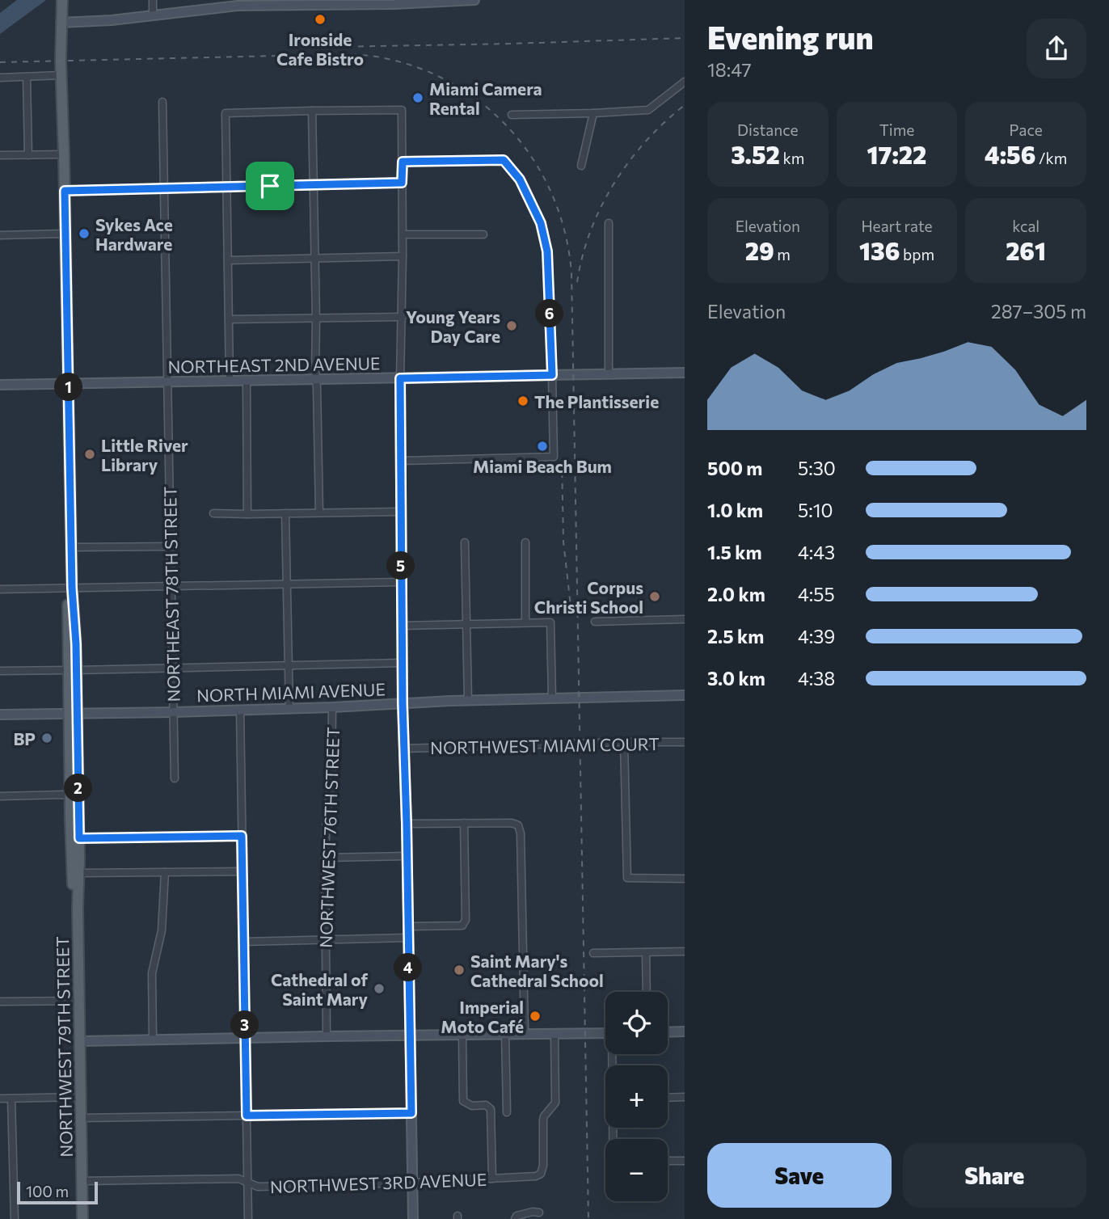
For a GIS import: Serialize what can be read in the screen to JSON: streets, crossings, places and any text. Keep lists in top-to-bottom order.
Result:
{
  "streets": {
    "main road": ["NORTHWEST 79TH STREET"],
    "street": [
      "NORTHEAST 2ND AVENUE",
      "NORTHEAST 78TH STREET",
      "NORTH MIAMI AVENUE",
      "NORTHWEST MIAMI COURT",
      "NORTHWEST 76TH STREET",
      "NORTHWEST 3RD AVENUE"
    ]
  },
  "crossings": [
    ["NORTHEAST 2ND AVENUE", "NORTHEAST 78TH STREET"],
    ["NORTHEAST 78TH STREET", "NORTH MIAMI AVENUE"],
    ["NORTH MIAMI AVENUE", "NORTHWEST 76TH STREET"],
    ["NORTH MIAMI AVENUE", "NORTHWEST 79TH STREET"],
    ["NORTHWEST 79TH STREET", "NORTHWEST 3RD AVENUE"]
  ],
  "places": [
    "Ironside Cafe Bistro",
    "Miami Camera Rental",
    "Sykes Ace Hardware",
    "Young Years Day Care",
    "The Plantisserie",
    "Miami Beach Bum",
    "Little River Library",
    "Corpus Christi School",
    "BP",
    "Saint Mary's Cathedral School",
    "Cathedral of Saint Mary",
    "Imperial Moto Café"
  ],
  "scale_bar": "100 m",
  "page": {
    "heading": ["Evening run", "18:47"],
    "stats": [
      ["Distance", "3.52 km"],
      ["Time", "17:22"],
      ["Pace", "4:56 /km"],
      ["Elevation", "29 m"],
      ["Heart rate", "136 bpm"],
      ["kcal", "261"]
    ],
    "chart": ["Elevation", "287–305 m"],
    "pins": [
      "6",
      "1",
      "5",
      "2",
      "4",
      "3"
    ],
    "list": [
      {
        "name": "500 m",
        "note": "5:30"
      },
      {
        "name": "1.0 km",
        "note": "5:10"
      },
      {
        "name": "1.5 km",
        "note": "4:43"
      },
      {
        "name": "2.0 km",
        "note": "4:55"
      },
      {
        "name": "2.5 km",
        "note": "4:39"
      },
      {
        "name": "3.0 km",
        "note": "4:38"
      }
    ],
    "map_buttons": ["+", "−"],
    "buttons": ["Save", "Share"],
    "scale": "100 m"
  }
}
